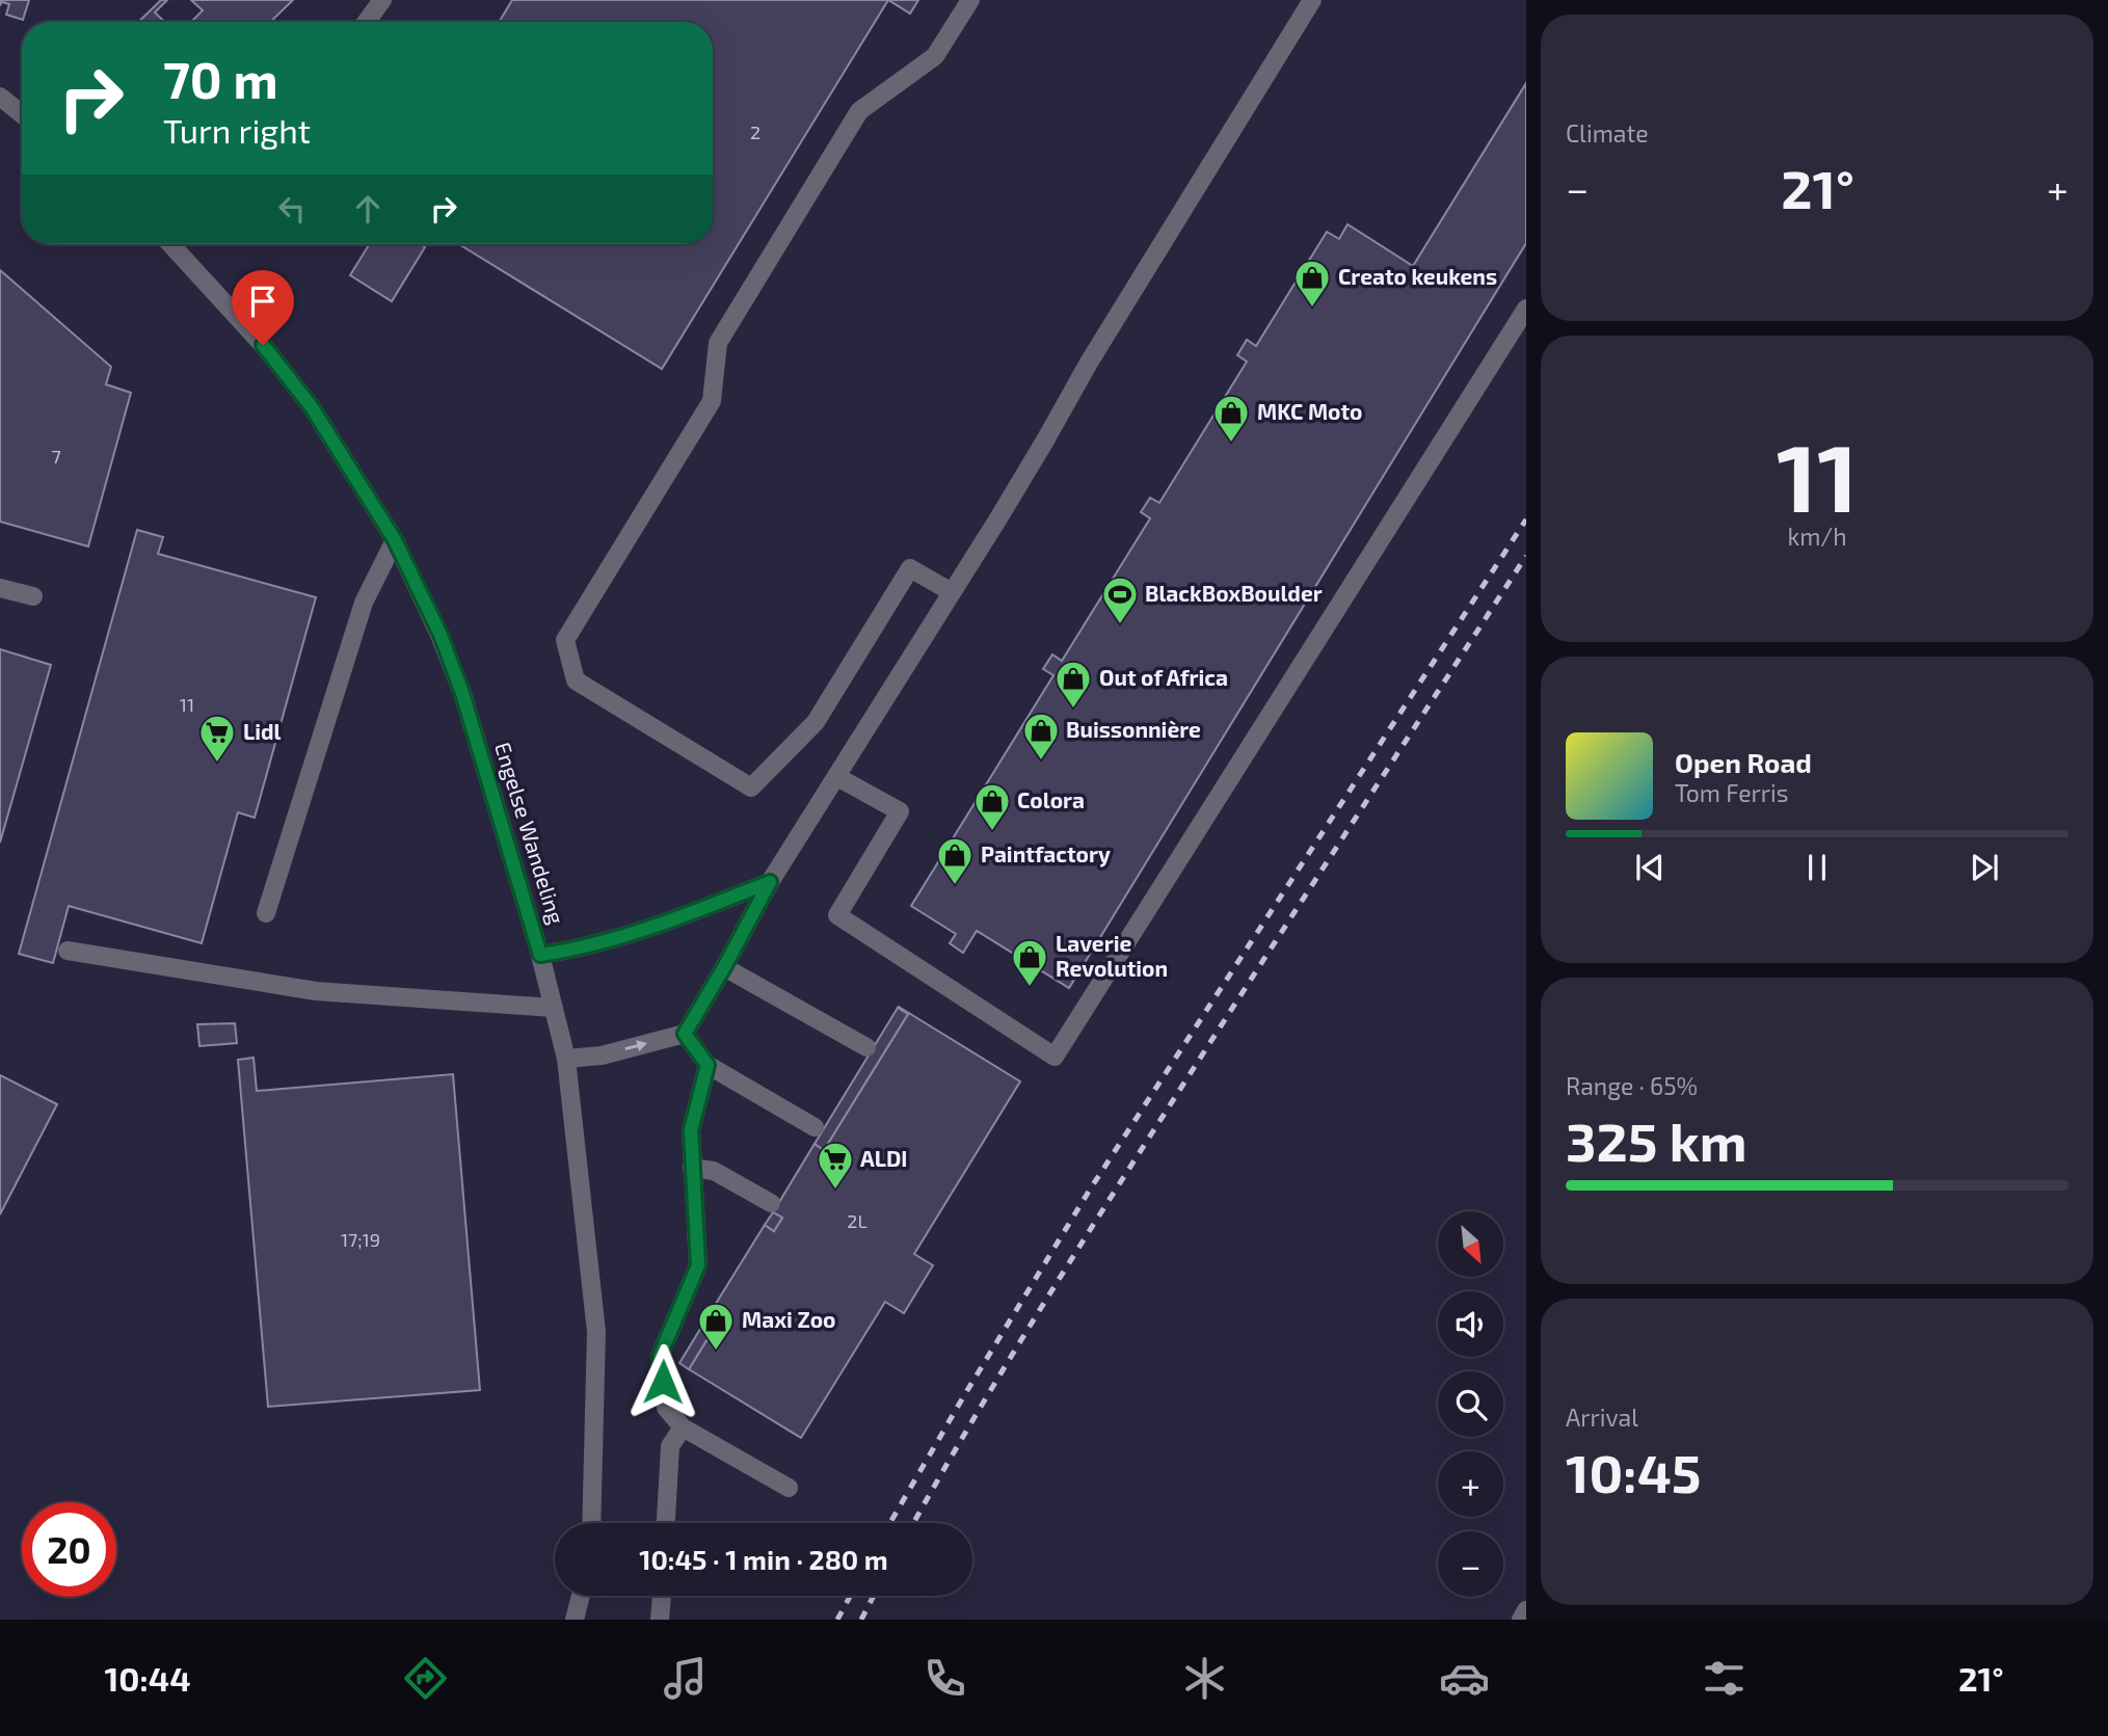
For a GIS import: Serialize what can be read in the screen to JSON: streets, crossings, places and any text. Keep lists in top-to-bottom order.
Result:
{
  "streets": {
    "street": ["Engelse Wandeling"]
  },
  "places": {
    "shop": [
      "Creato keukens",
      "MKC Moto",
      "Out of Africa",
      "Buissonnière",
      "Colora",
      "Paintfactory",
      "Laverie Revolution",
      "Maxi Zoo"
    ],
    "sports": ["BlackBoxBoulder"],
    "supermarket": ["Lidl", "ALDI"]
  },
  "house_numbers": [
    "2",
    "7",
    "11",
    "2L",
    "17;19"
  ],
  "north": "bottom right",
  "page": {
    "tile": [
      "Climate",
      ["11", "km/h"],
      ["Range · 65%", "325 km"],
      ["Arrival", "10:45"]
    ],
    "turn": ["70 m", "Turn right"],
    "heat": ["−", "21°", "+"],
    "song": ["Open Road", "Tom Ferris"],
    "map_buttons": ["+", "−"],
    "limit": "20",
    "trip": "10:45 · 1 min · 280 m",
    "tabs": ["10:44", "21°"]
  }
}
